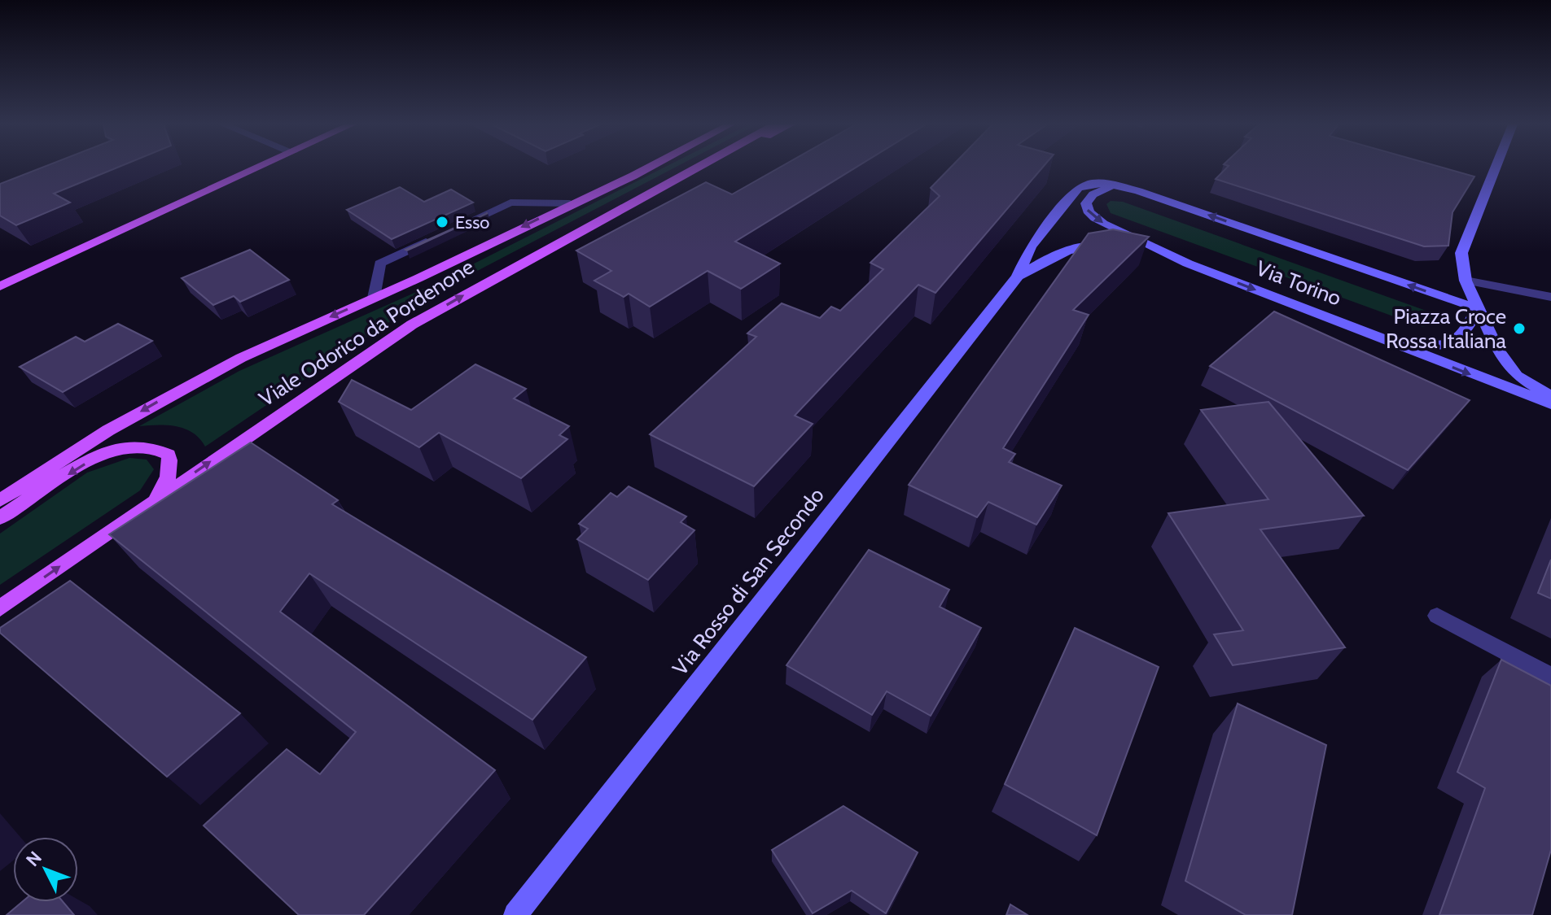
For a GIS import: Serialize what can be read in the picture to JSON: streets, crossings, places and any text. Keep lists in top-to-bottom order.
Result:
{
  "streets": {
    "main road": ["Via Torino", "Viale Odorico da Pordenone", "Via Rosso di San Secondo"]
  },
  "crossings": [
    ["Via Torino", "Via Rosso di San Secondo"]
  ],
  "places": ["Esso", "Piazza Croce Rossa Italiana"],
  "north": "top left"
}
